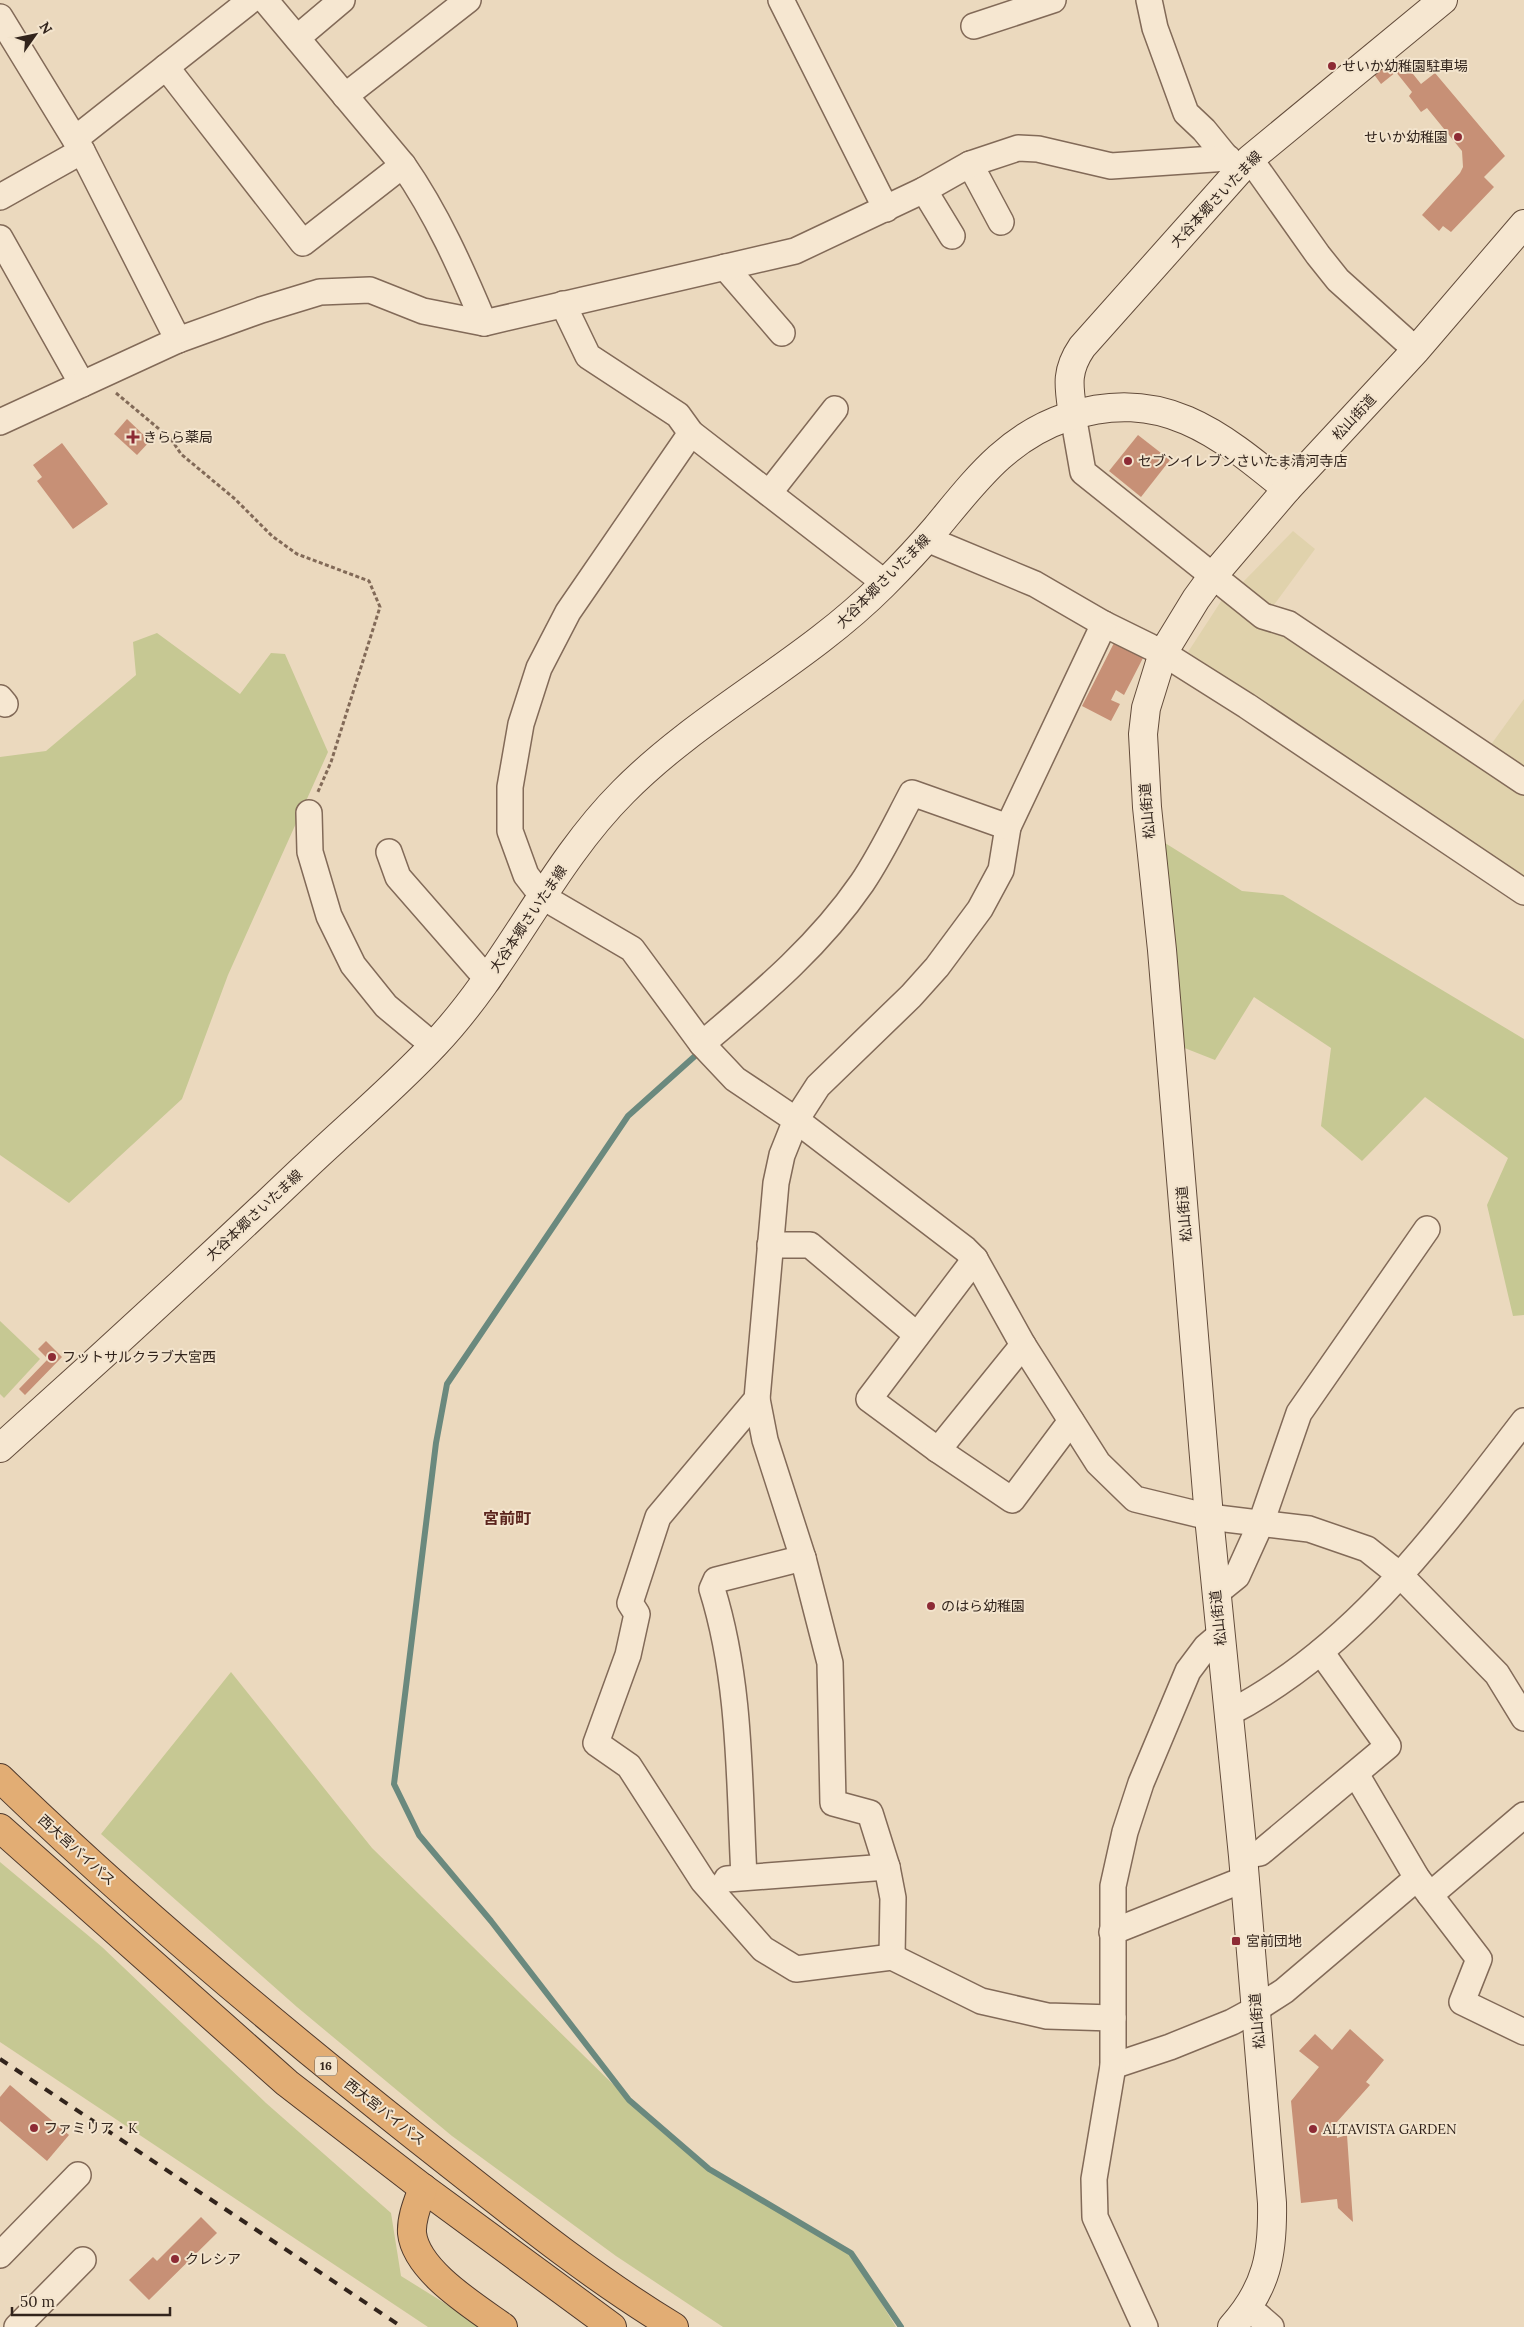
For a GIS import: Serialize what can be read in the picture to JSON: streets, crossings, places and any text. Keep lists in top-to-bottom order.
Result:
{
  "streets": {
    "highway": ["西大宮バイパス", "16"],
    "main road": ["大谷本郷さいたま線", "松山街道"]
  },
  "crossings": [
    ["大谷本郷さいたま線", "松山街道"]
  ],
  "districts": ["宮前町"],
  "places": {
    "other": [
      "せいか幼稚園駐車場",
      "せいか幼稚園",
      "セブンイレブンさいたま清河寺店",
      "フットサルクラブ大宮西",
      "のはら幼稚園",
      "ファミリア・K",
      "ALTAVISTA GARDEN",
      "クレシア"
    ],
    "health": ["きらら薬局"],
    "transit": ["宮前団地"]
  },
  "scale_bar": "50 m",
  "north": "top right"
}
